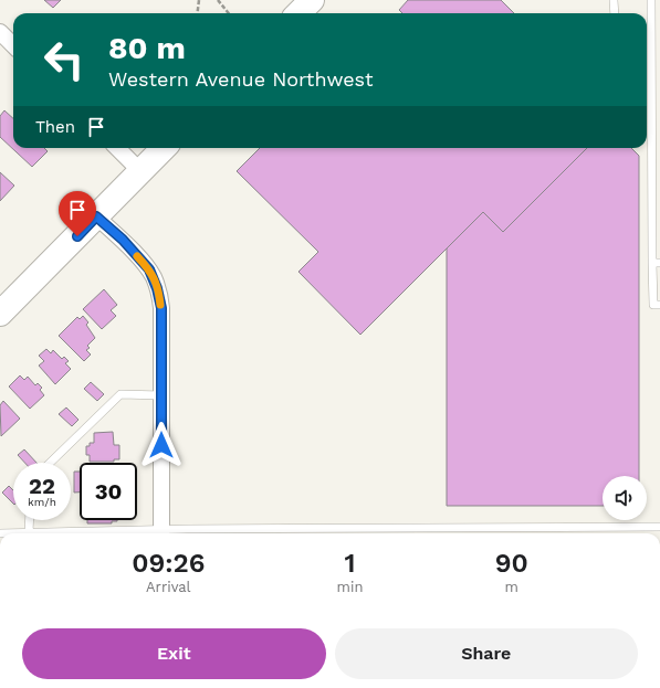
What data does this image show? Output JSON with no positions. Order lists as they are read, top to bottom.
{
  "page": {
    "turn": ["80 m", "Western Avenue Northwest"],
    "then": "Then",
    "speed": "22 km/h",
    "limit": "30",
    "eta": [
      "09:26",
      "Arrival",
      "1",
      "min",
      "90",
      "m"
    ],
    "buttons": ["Exit", "Share"]
  }
}
